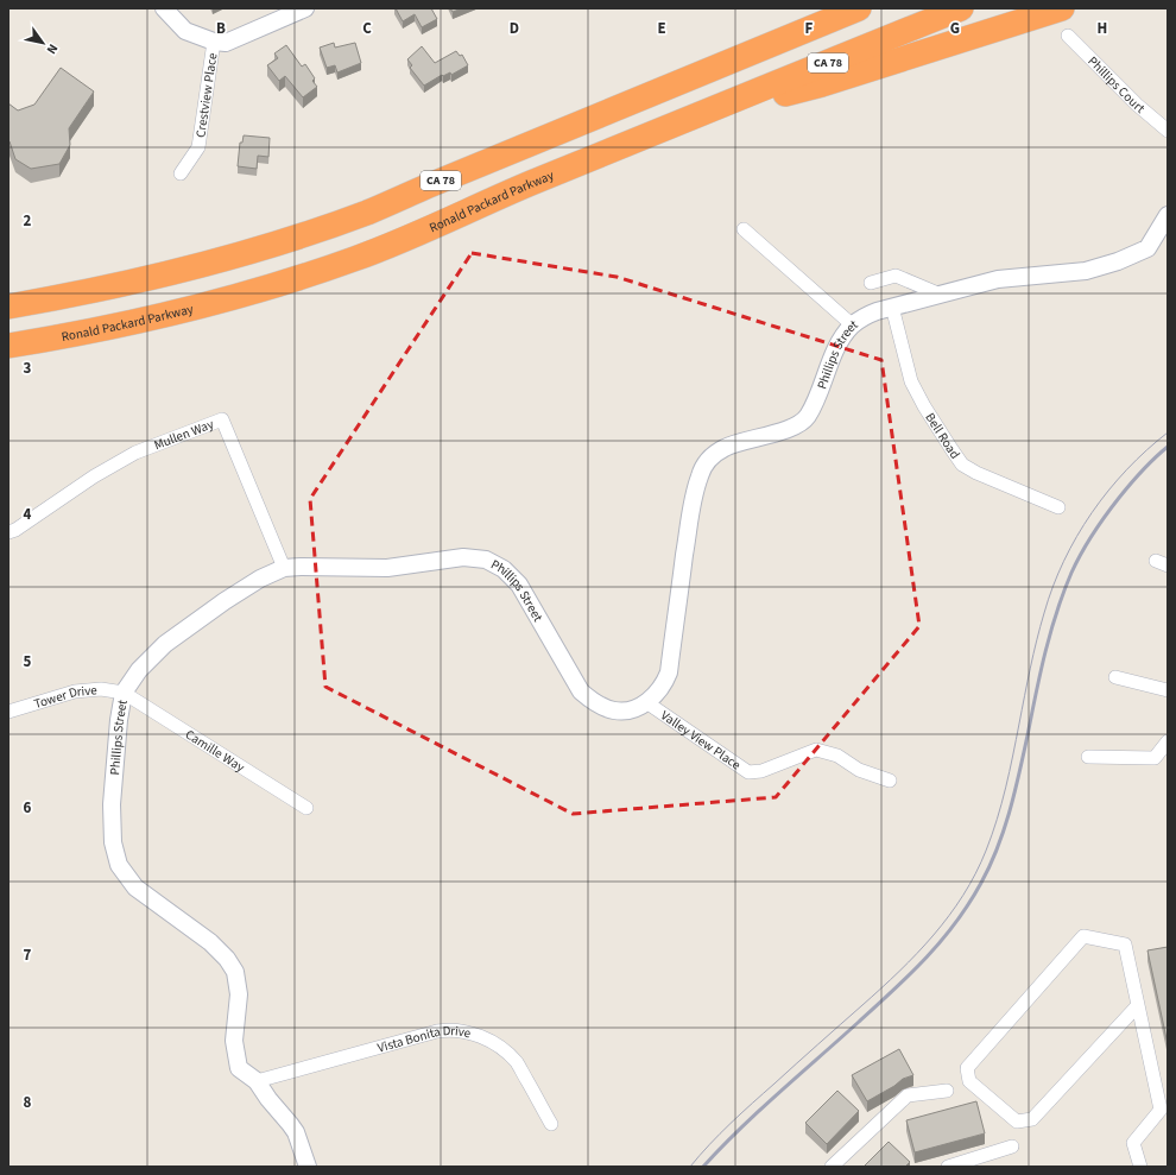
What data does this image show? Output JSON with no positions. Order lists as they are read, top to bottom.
{
  "streets": {
    "highway": ["CA 78", "Ronald Packard Parkway"],
    "street": [
      "Phillips Court",
      "Crestview Place",
      "Phillips Street",
      "Mullen Way",
      "Bell Road",
      "Tower Drive",
      "Valley View Place",
      "Camille Way",
      "Vista Bonita Drive"
    ]
  },
  "crossings": [
    ["Phillips Street", "Mullen Way"],
    ["Phillips Street", "Bell Road"],
    ["Phillips Street", "Tower Drive"],
    ["Phillips Street", "Valley View Place"],
    ["Phillips Street", "Camille Way"],
    ["Phillips Street", "Vista Bonita Drive"],
    ["Tower Drive", "Camille Way"]
  ],
  "north": "bottom right",
  "grid": {
    "columns": [
      "B",
      "C",
      "D",
      "E",
      "F",
      "G",
      "H"
    ],
    "rows": [
      "2",
      "3",
      "4",
      "5",
      "6",
      "7",
      "8"
    ]
  }
}
